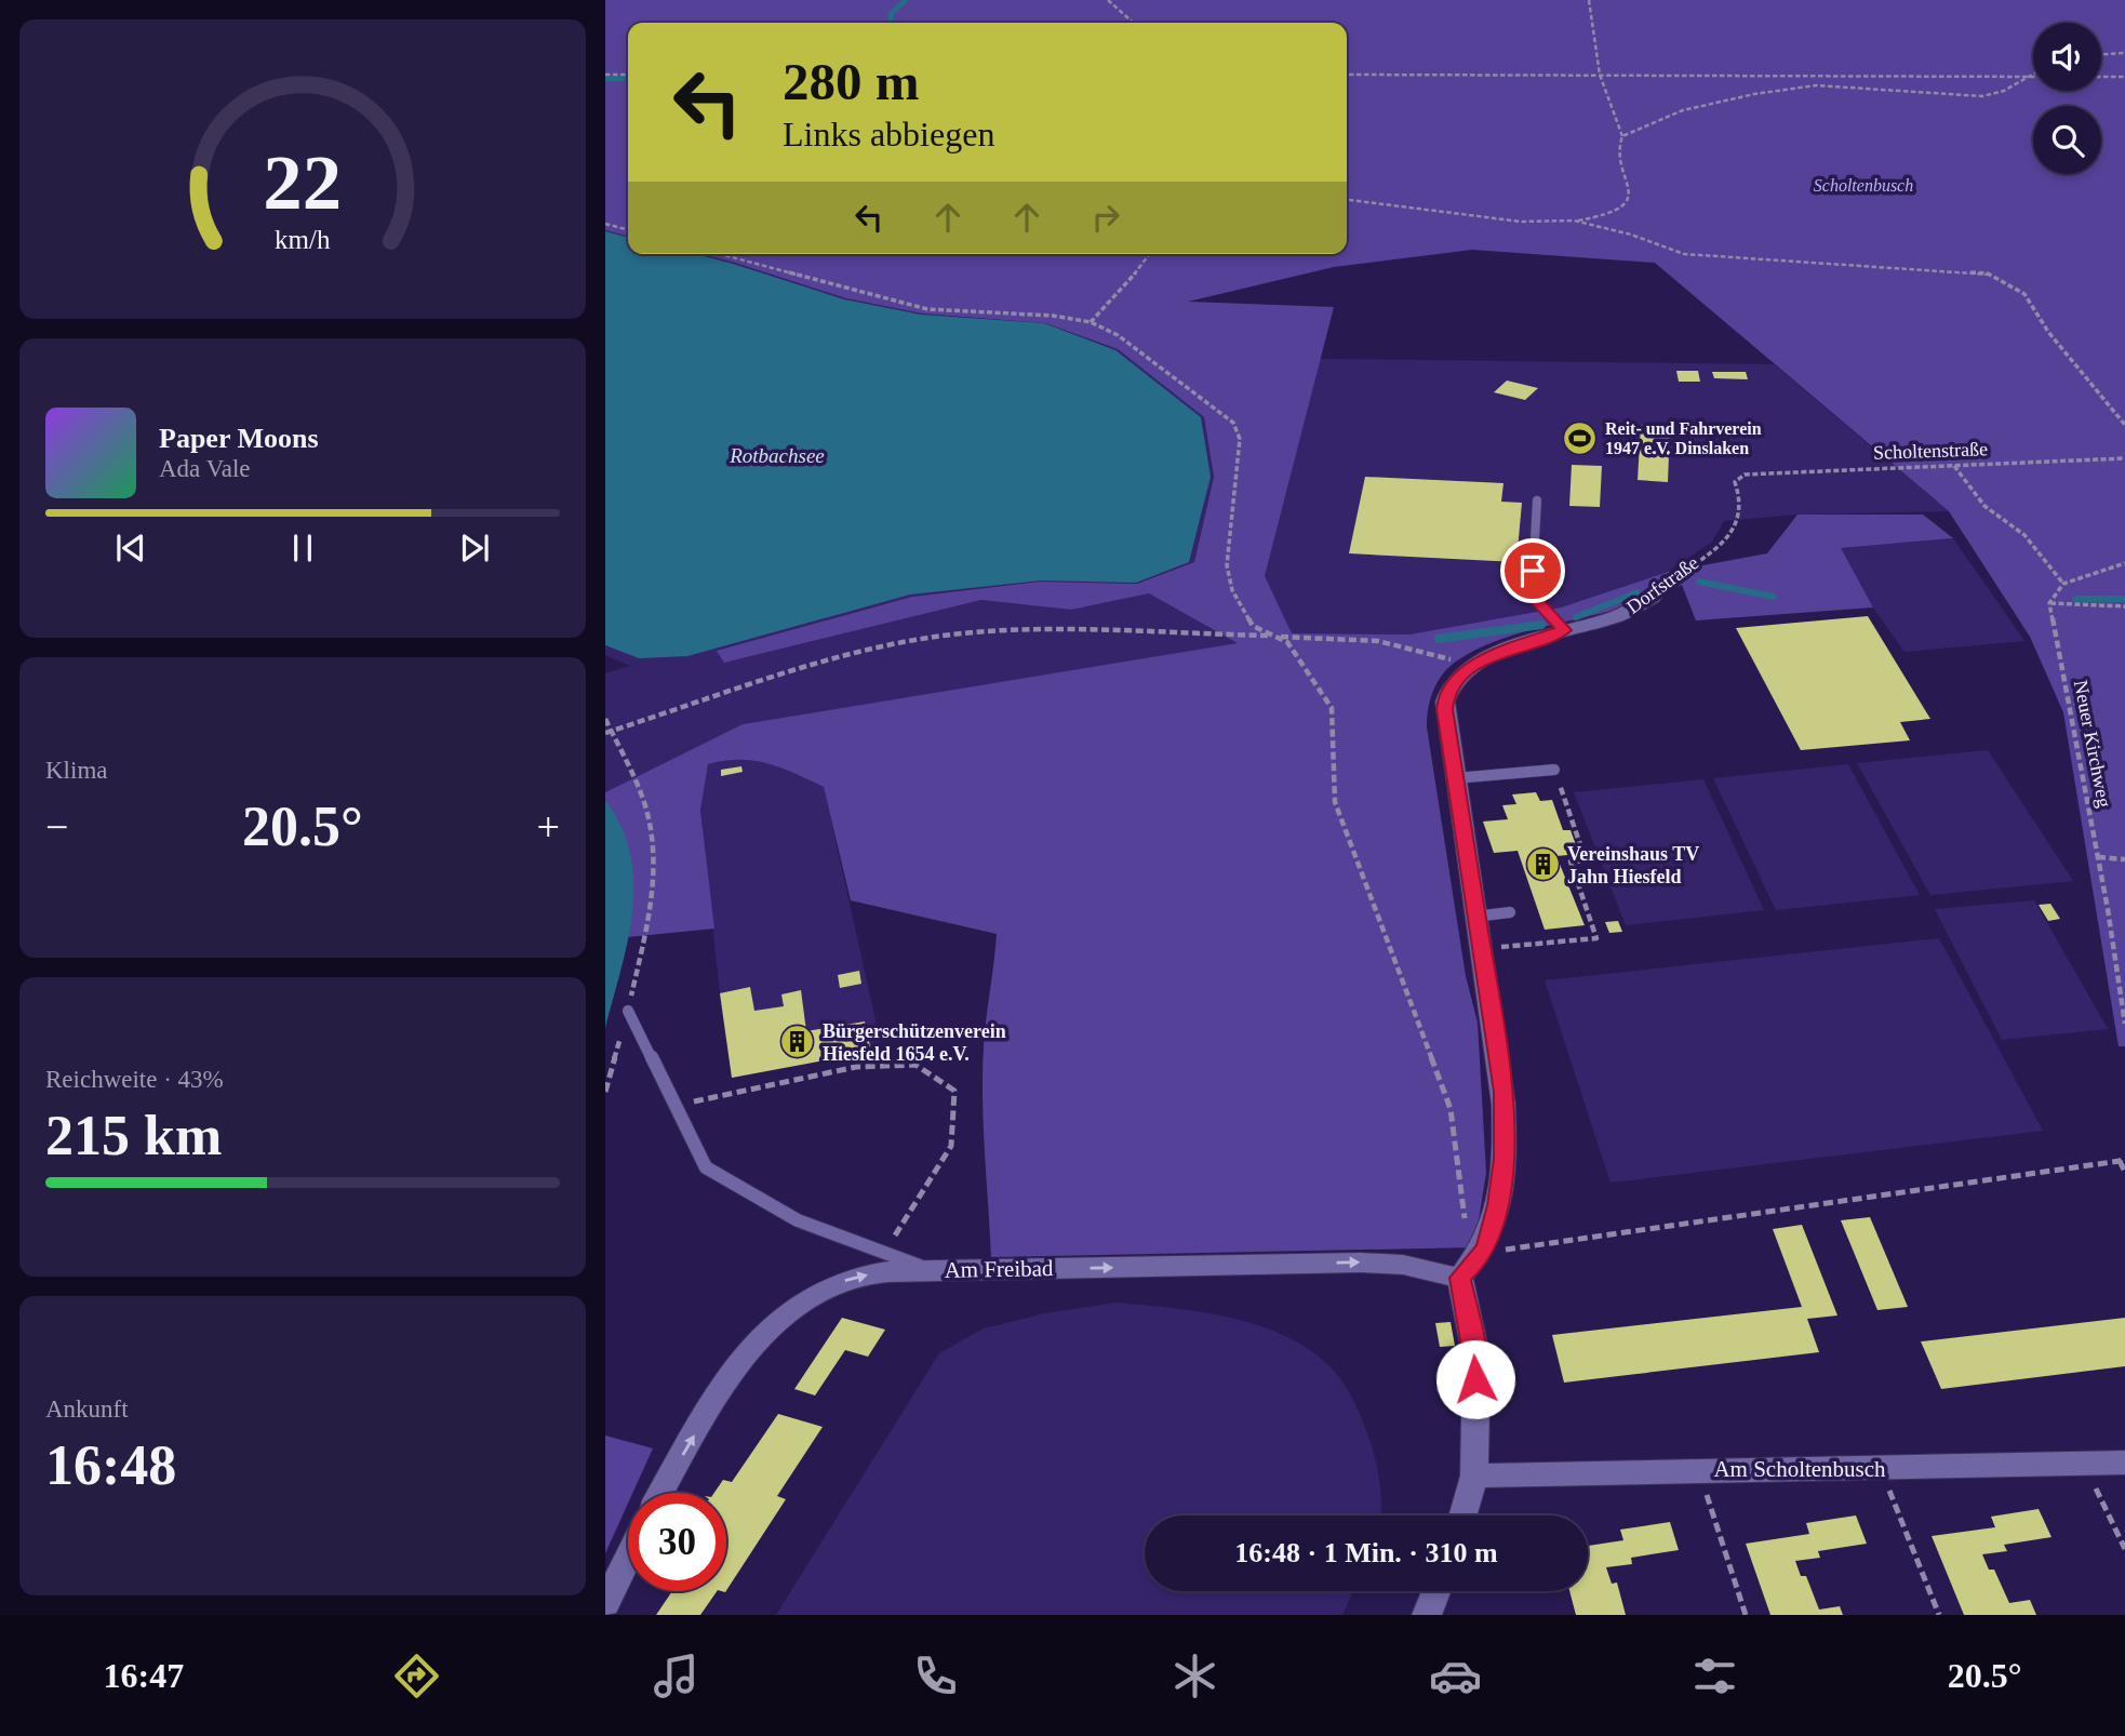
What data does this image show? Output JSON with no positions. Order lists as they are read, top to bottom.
{
  "streets": {
    "street": ["Dorfstraße", "Am Freibad", "Am Scholtenbusch"],
    "path": ["Scholtenstraße", "Neuer Kirchweg"]
  },
  "crossings": [
    ["Scholtenstraße", "Dorfstraße"],
    ["Dorfstraße", "Am Freibad"]
  ],
  "one_way": ["Am Freibad"],
  "water": ["Rotbachsee"],
  "parks": ["Scholtenbusch"],
  "places": {
    "sports": ["Reit- und Fahrverein 1947 e.V. Dinslaken"],
    "building": ["Vereinshaus TV Jahn Hiesfeld", "Bürgerschützenverein Hiesfeld 1654 e.V."]
  },
  "page": {
    "turn": ["280 m", "Links abbiegen"],
    "song": ["Paper Moons", "Ada Vale"],
    "tile": [
      "Klima",
      ["Reichweite · 43%", "215 km"],
      ["Ankunft", "16:48"]
    ],
    "heat": ["−", "20.5°", "+"],
    "limit": "30",
    "trip": "16:48 · 1 Min. · 310 m",
    "tabs": ["16:47", "20.5°"],
    "gauge": ["22", "km/h"]
  }
}
